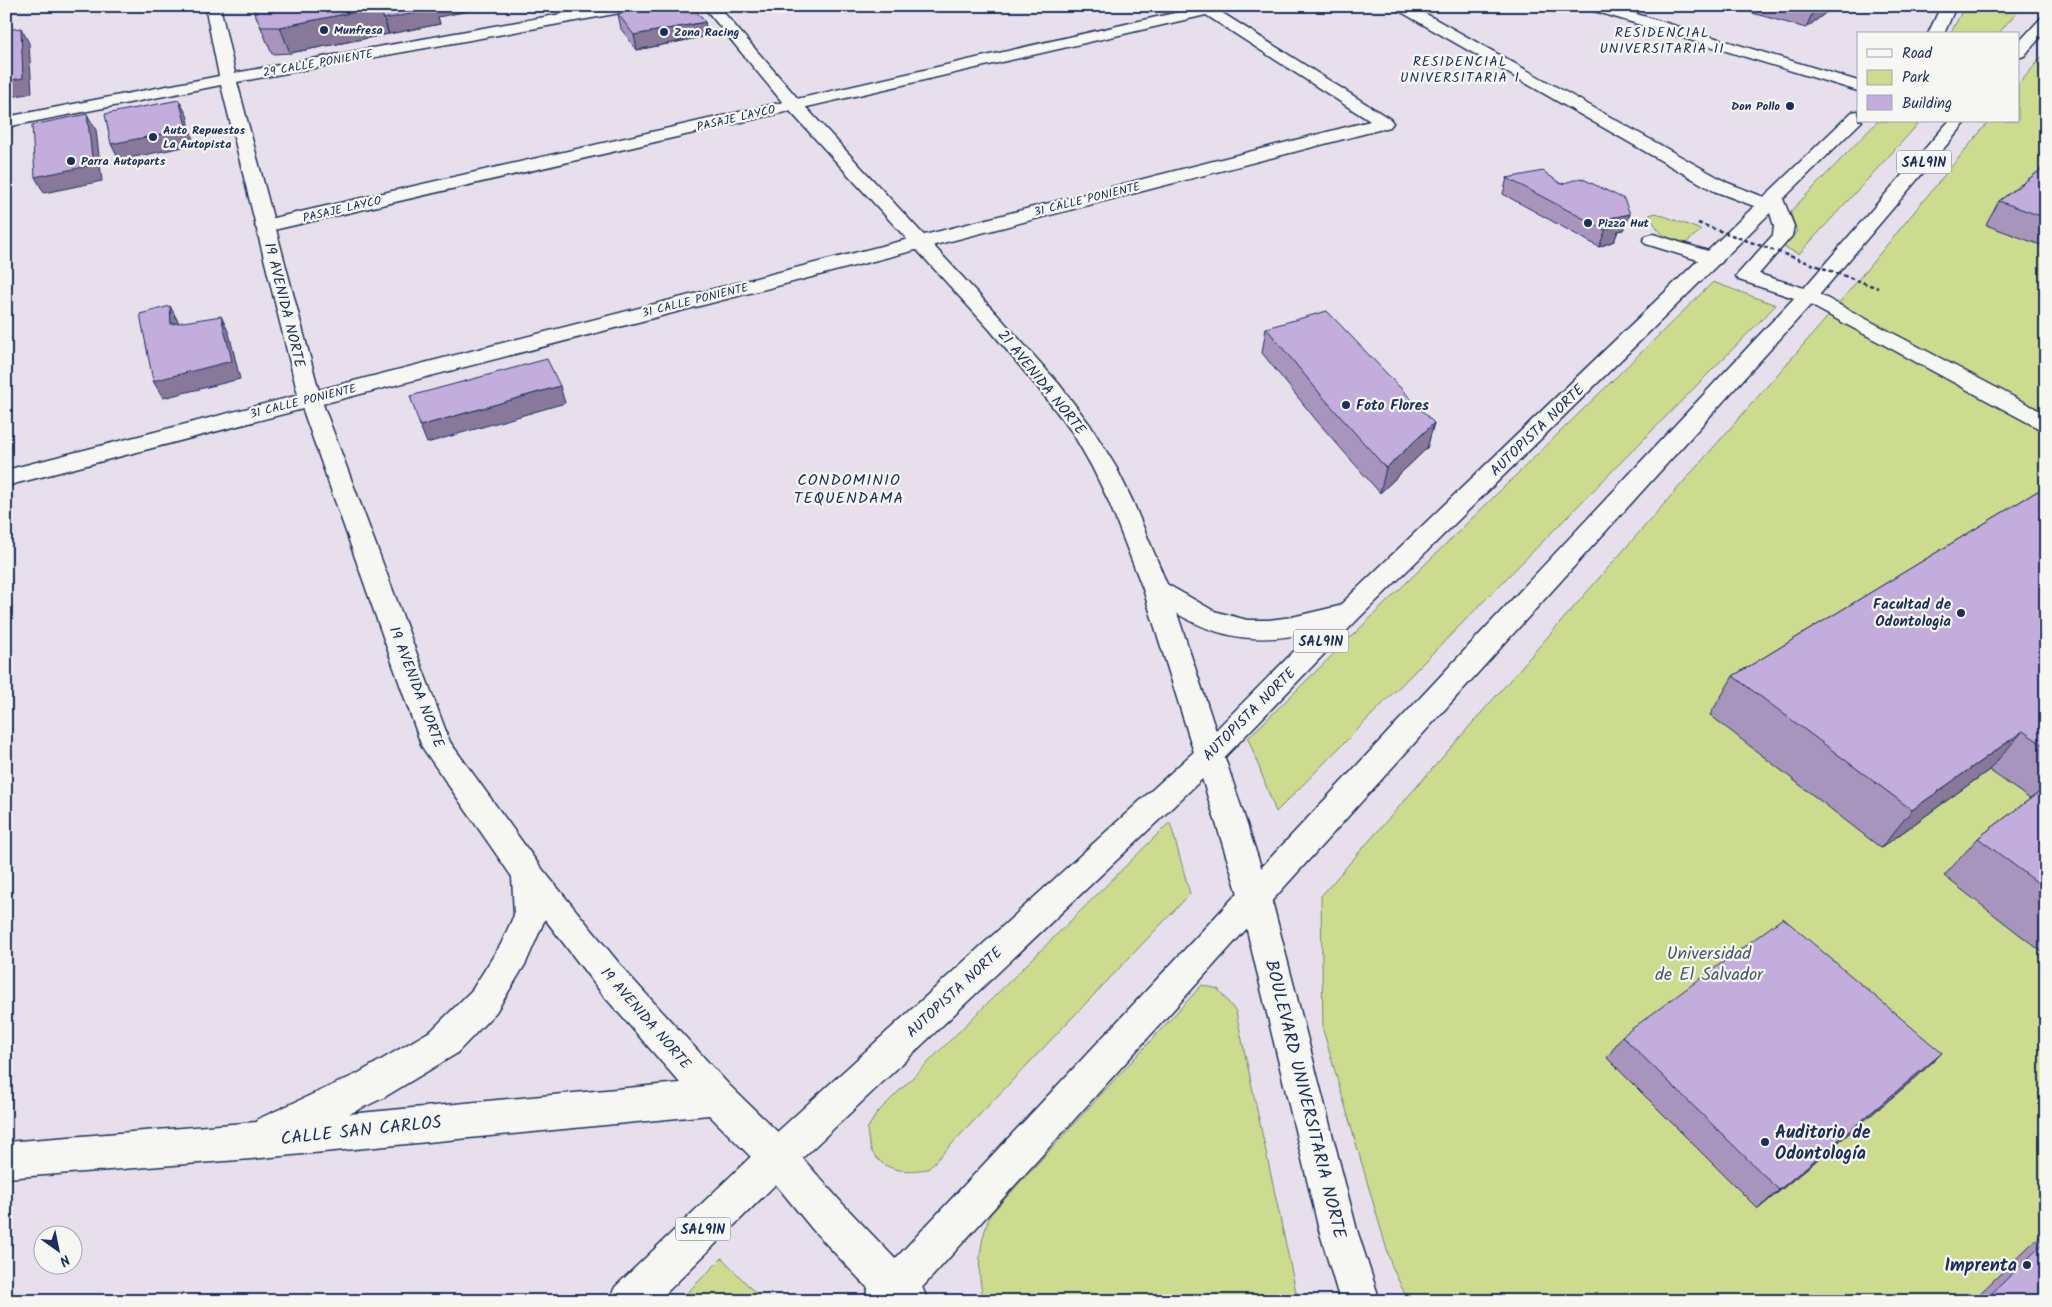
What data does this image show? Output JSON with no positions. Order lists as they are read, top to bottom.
{
  "streets": {
    "main road": [
      "29 CALLE PONIENTE",
      "PASAJE LAYCO",
      "SAL91N",
      "31 CALLE PONIENTE",
      "19 AVENIDA NORTE",
      "21 AVENIDA NORTE",
      "AUTOPISTA NORTE",
      "BOULEVARD UNIVERSITARIA NORTE",
      "CALLE SAN CARLOS"
    ]
  },
  "crossings": [
    ["29 CALLE PONIENTE", "19 AVENIDA NORTE"],
    ["PASAJE LAYCO", "31 CALLE PONIENTE"],
    ["PASAJE LAYCO", "19 AVENIDA NORTE"],
    ["PASAJE LAYCO", "21 AVENIDA NORTE"],
    ["SAL91N", "19 AVENIDA NORTE"],
    ["SAL91N", "21 AVENIDA NORTE"],
    ["SAL91N", "BOULEVARD UNIVERSITARIA NORTE"],
    ["31 CALLE PONIENTE", "19 AVENIDA NORTE"],
    ["31 CALLE PONIENTE", "21 AVENIDA NORTE"],
    ["19 AVENIDA NORTE", "AUTOPISTA NORTE"],
    ["19 AVENIDA NORTE", "CALLE SAN CARLOS"],
    ["21 AVENIDA NORTE", "AUTOPISTA NORTE"],
    ["21 AVENIDA NORTE", "BOULEVARD UNIVERSITARIA NORTE"]
  ],
  "districts": ["RESIDENCIAL UNIVERSITARIA II", "RESIDENCIAL UNIVERSITARIA I", "CONDOMINIO TEQUENDAMA"],
  "parks": ["Universidad de El Salvador"],
  "places": [
    "Munfresa",
    "Zona Racing",
    "Don Pollo",
    "Auto Repuestos La Autopista",
    "Parra Autoparts",
    "Pizza Hut",
    "Foto Flores",
    "Facultad de Odontologia",
    "Auditorio de Odontología",
    "Imprenta"
  ],
  "legend": ["Road", "Park", "Building"],
  "north": "bottom right"
}
